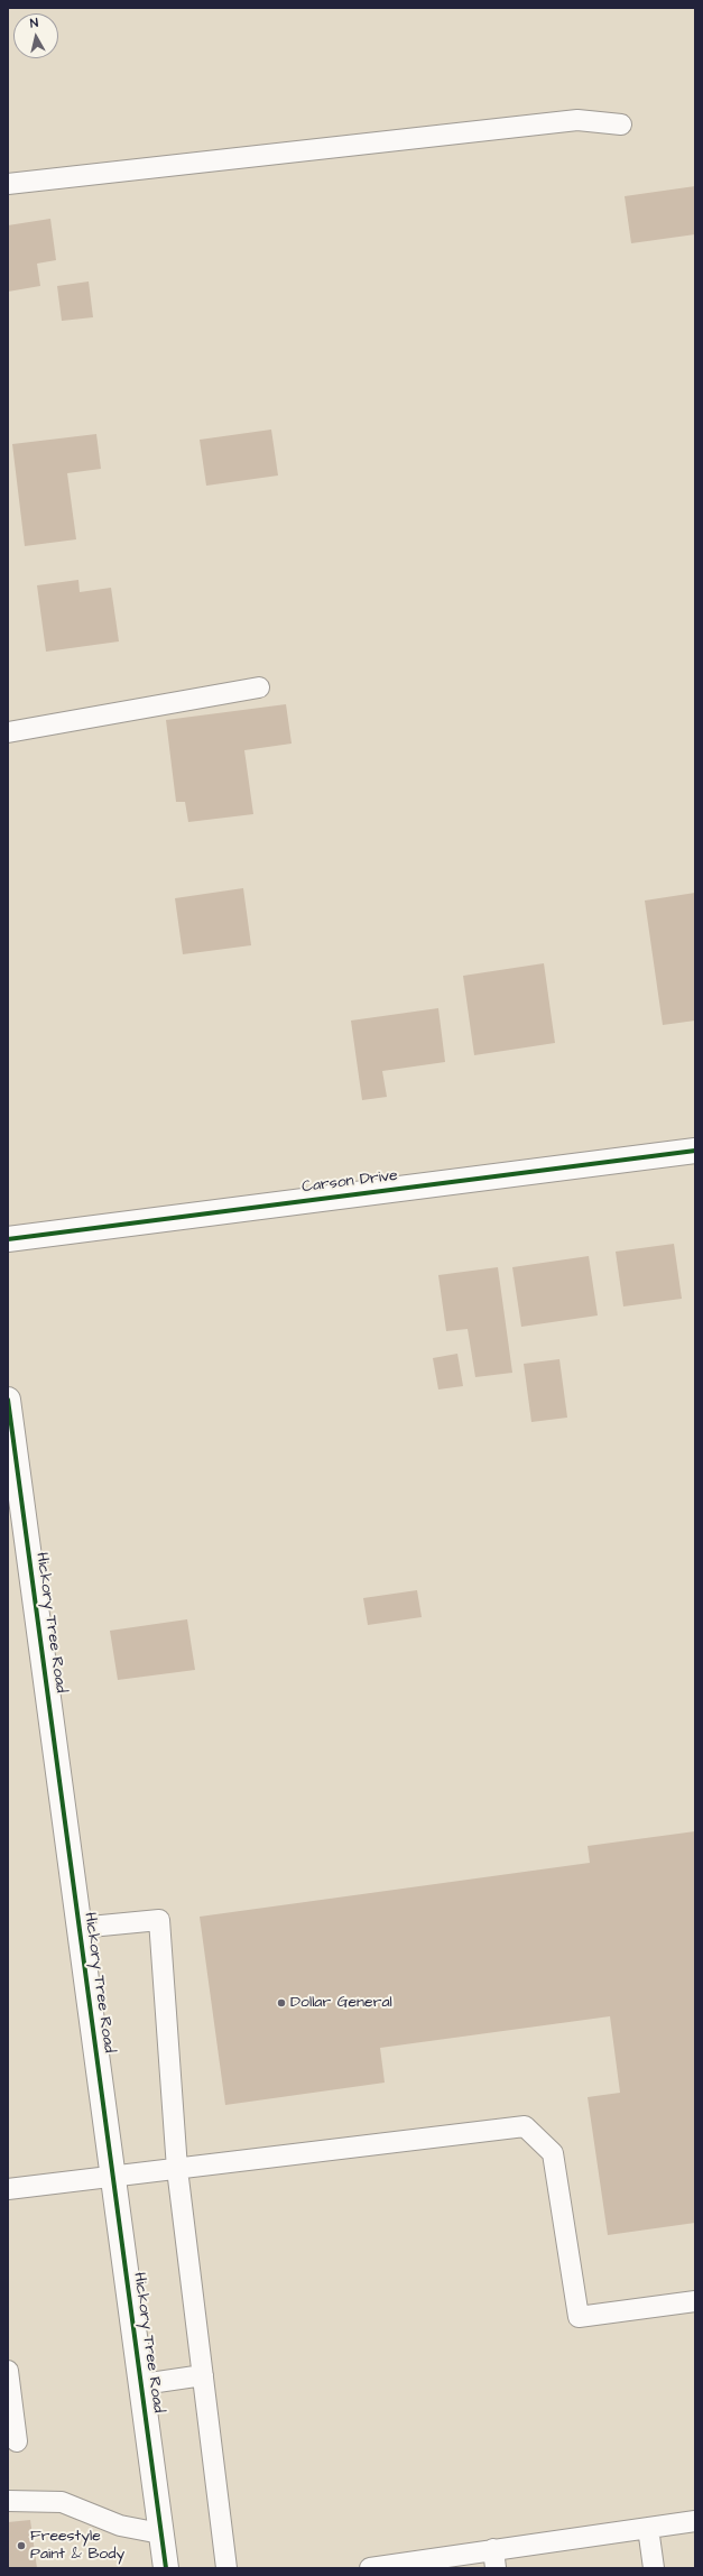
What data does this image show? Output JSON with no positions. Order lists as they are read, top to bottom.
{
  "streets": {
    "street": ["Carson Drive", "Hickory Tree Road"]
  },
  "places": ["Dollar General", "Freestyle Paint & Body"],
  "north": "top"
}
